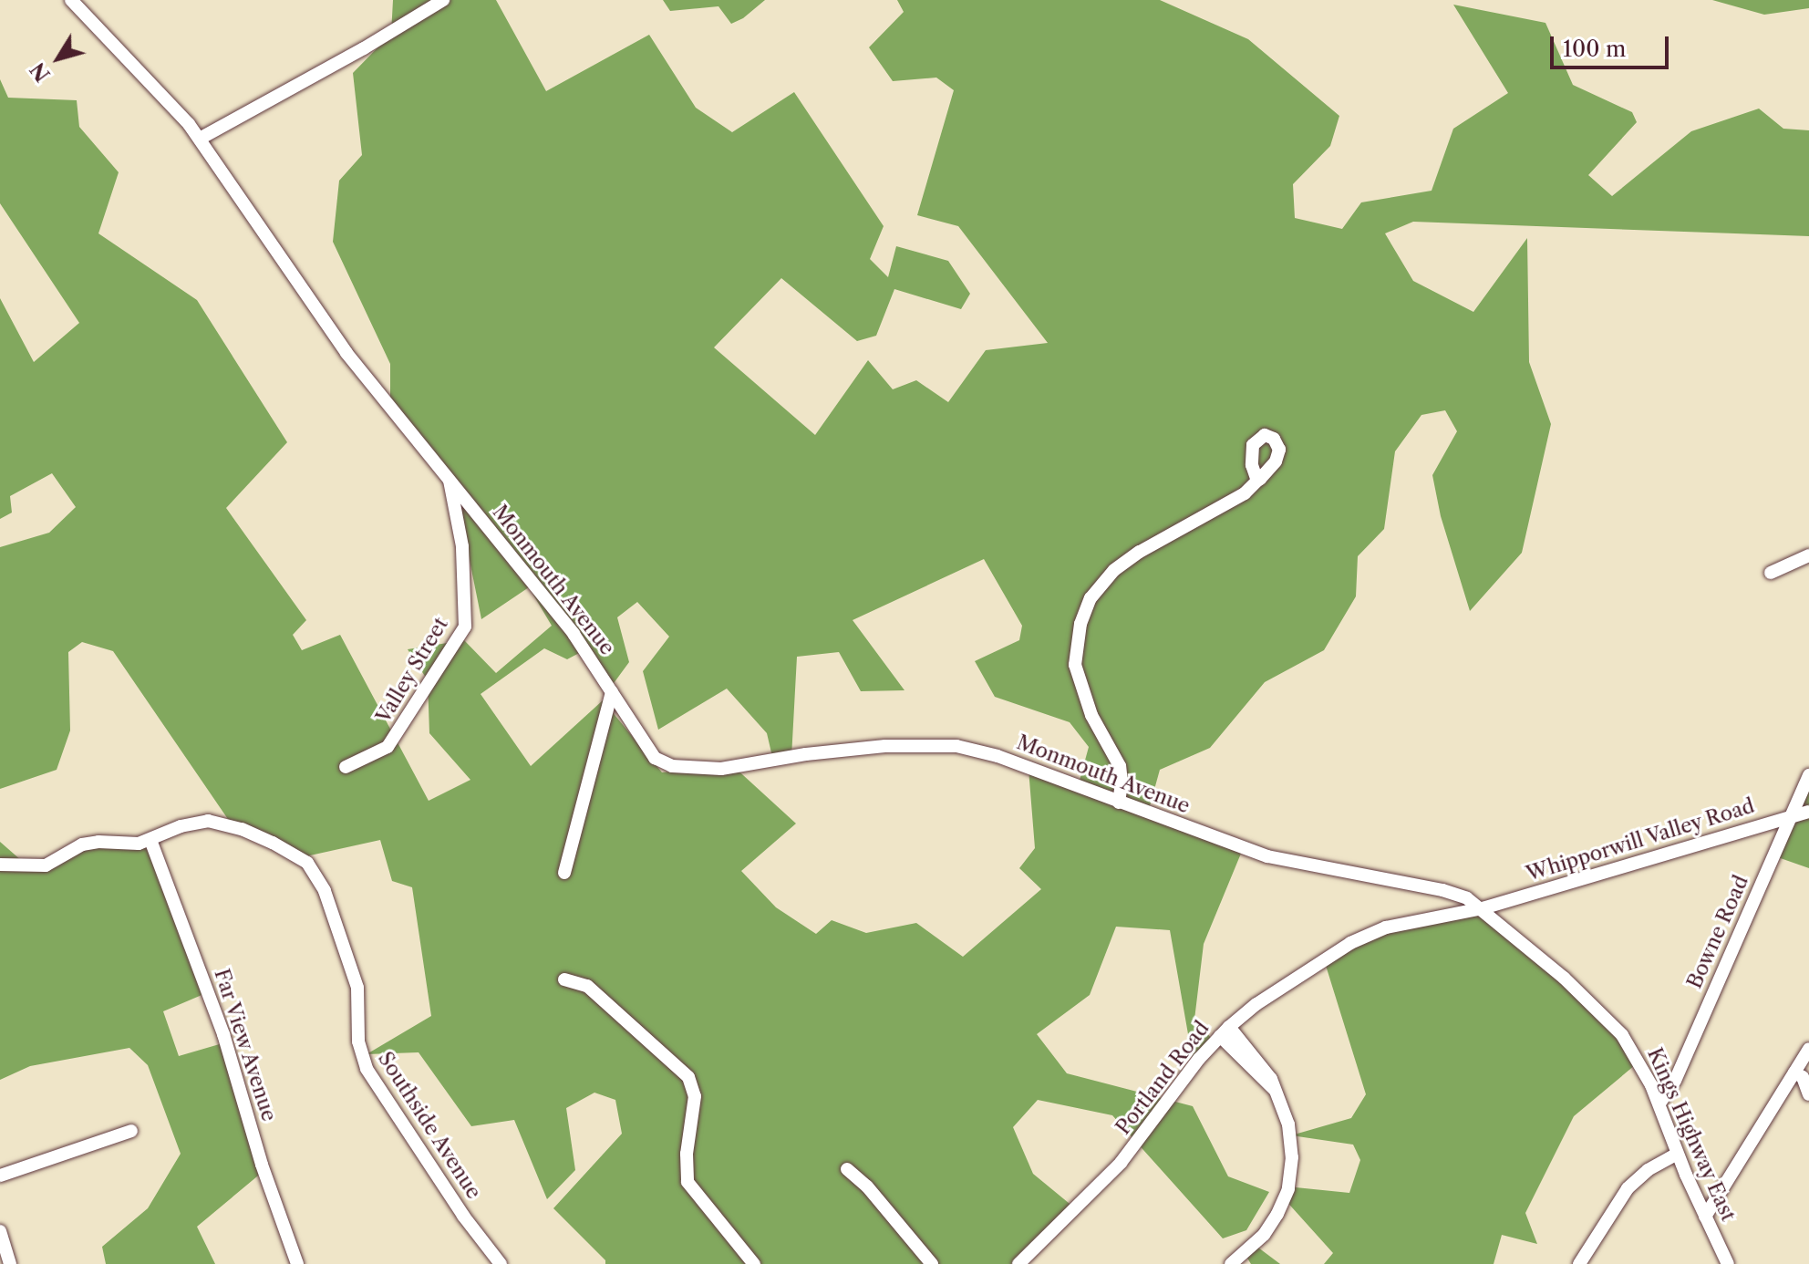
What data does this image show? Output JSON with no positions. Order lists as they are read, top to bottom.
{
  "streets": {
    "street": [
      "Monmouth Avenue",
      "Valley Street",
      "Whipporwill Valley Road",
      "Bowne Road",
      "Far View Avenue",
      "Portland Road",
      "Southside Avenue",
      "Kings Highway East"
    ]
  },
  "crossings": [
    ["Monmouth Avenue", "Valley Street"],
    ["Monmouth Avenue", "Whipporwill Valley Road"],
    ["Monmouth Avenue", "Portland Road"],
    ["Monmouth Avenue", "Kings Highway East"],
    ["Whipporwill Valley Road", "Bowne Road"],
    ["Whipporwill Valley Road", "Portland Road"],
    ["Whipporwill Valley Road", "Kings Highway East"],
    ["Bowne Road", "Kings Highway East"],
    ["Far View Avenue", "Southside Avenue"],
    ["Portland Road", "Kings Highway East"]
  ],
  "scale_bar": "100 m",
  "north": "bottom left"
}
